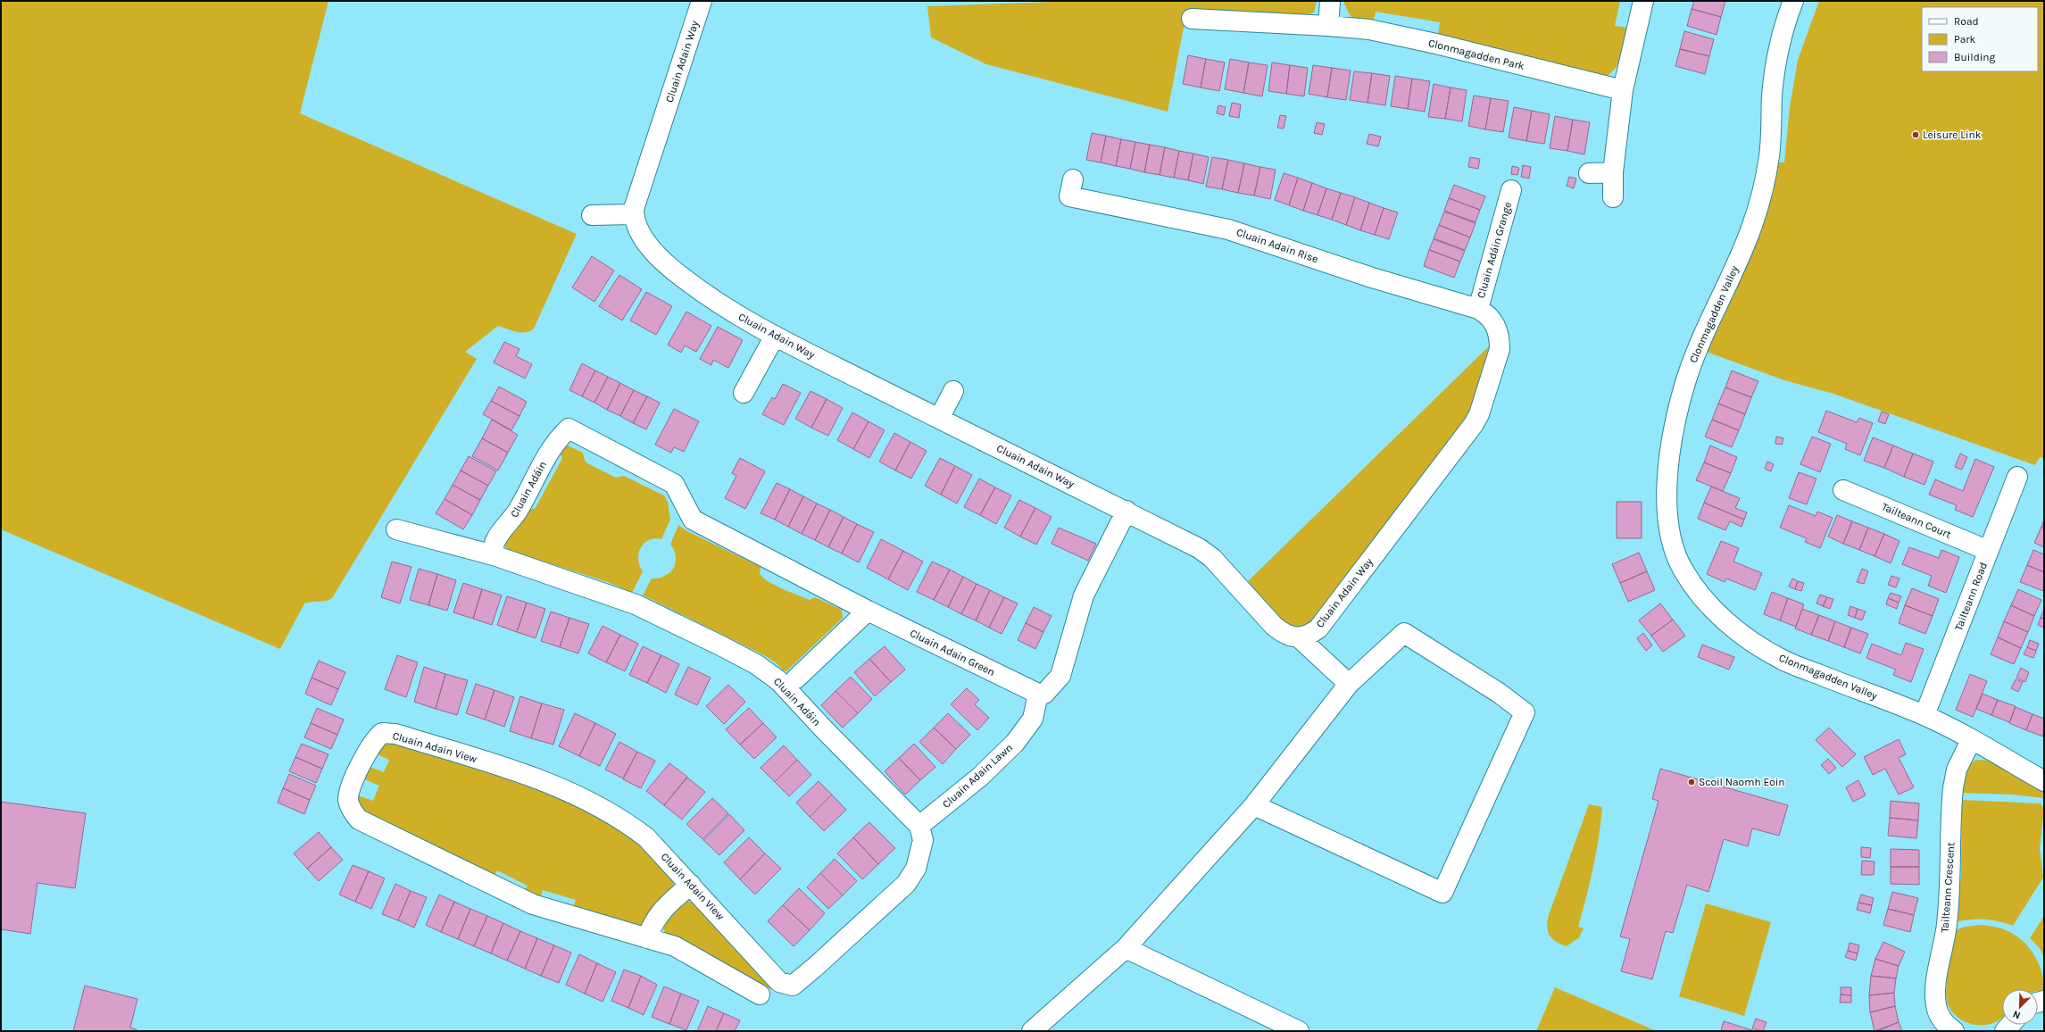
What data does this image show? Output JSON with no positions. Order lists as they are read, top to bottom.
{
  "streets": {
    "street": [
      "Clonmagadden Park",
      "Cluain Adain Way",
      "Cluain Adain Rise",
      "Cluain Adáin Grange",
      "Clonmagadden Valley",
      "Cluain Adáin",
      "Tailteann Court",
      "Tailteann Road",
      "Cluain Adain Green",
      "Cluain Adain View",
      "Cluain Adain Lawn",
      "Tailteann Crescent"
    ]
  },
  "crossings": [
    ["Cluain Adain Way", "Cluain Adain Rise"],
    ["Cluain Adain Rise", "Cluain Adáin Grange"],
    ["Clonmagadden Valley", "Tailteann Road"],
    ["Clonmagadden Valley", "Tailteann Crescent"],
    ["Cluain Adáin", "Cluain Adain Green"],
    ["Cluain Adáin", "Cluain Adain View"],
    ["Cluain Adáin", "Cluain Adain Lawn"],
    ["Tailteann Court", "Tailteann Road"],
    ["Cluain Adain Green", "Cluain Adain Lawn"],
    ["Cluain Adain View", "Cluain Adain Lawn"]
  ],
  "places": ["Leisure Link", "Scoil Naomh Eoin"],
  "legend": ["Road", "Park", "Building"],
  "north": "bottom left"
}
